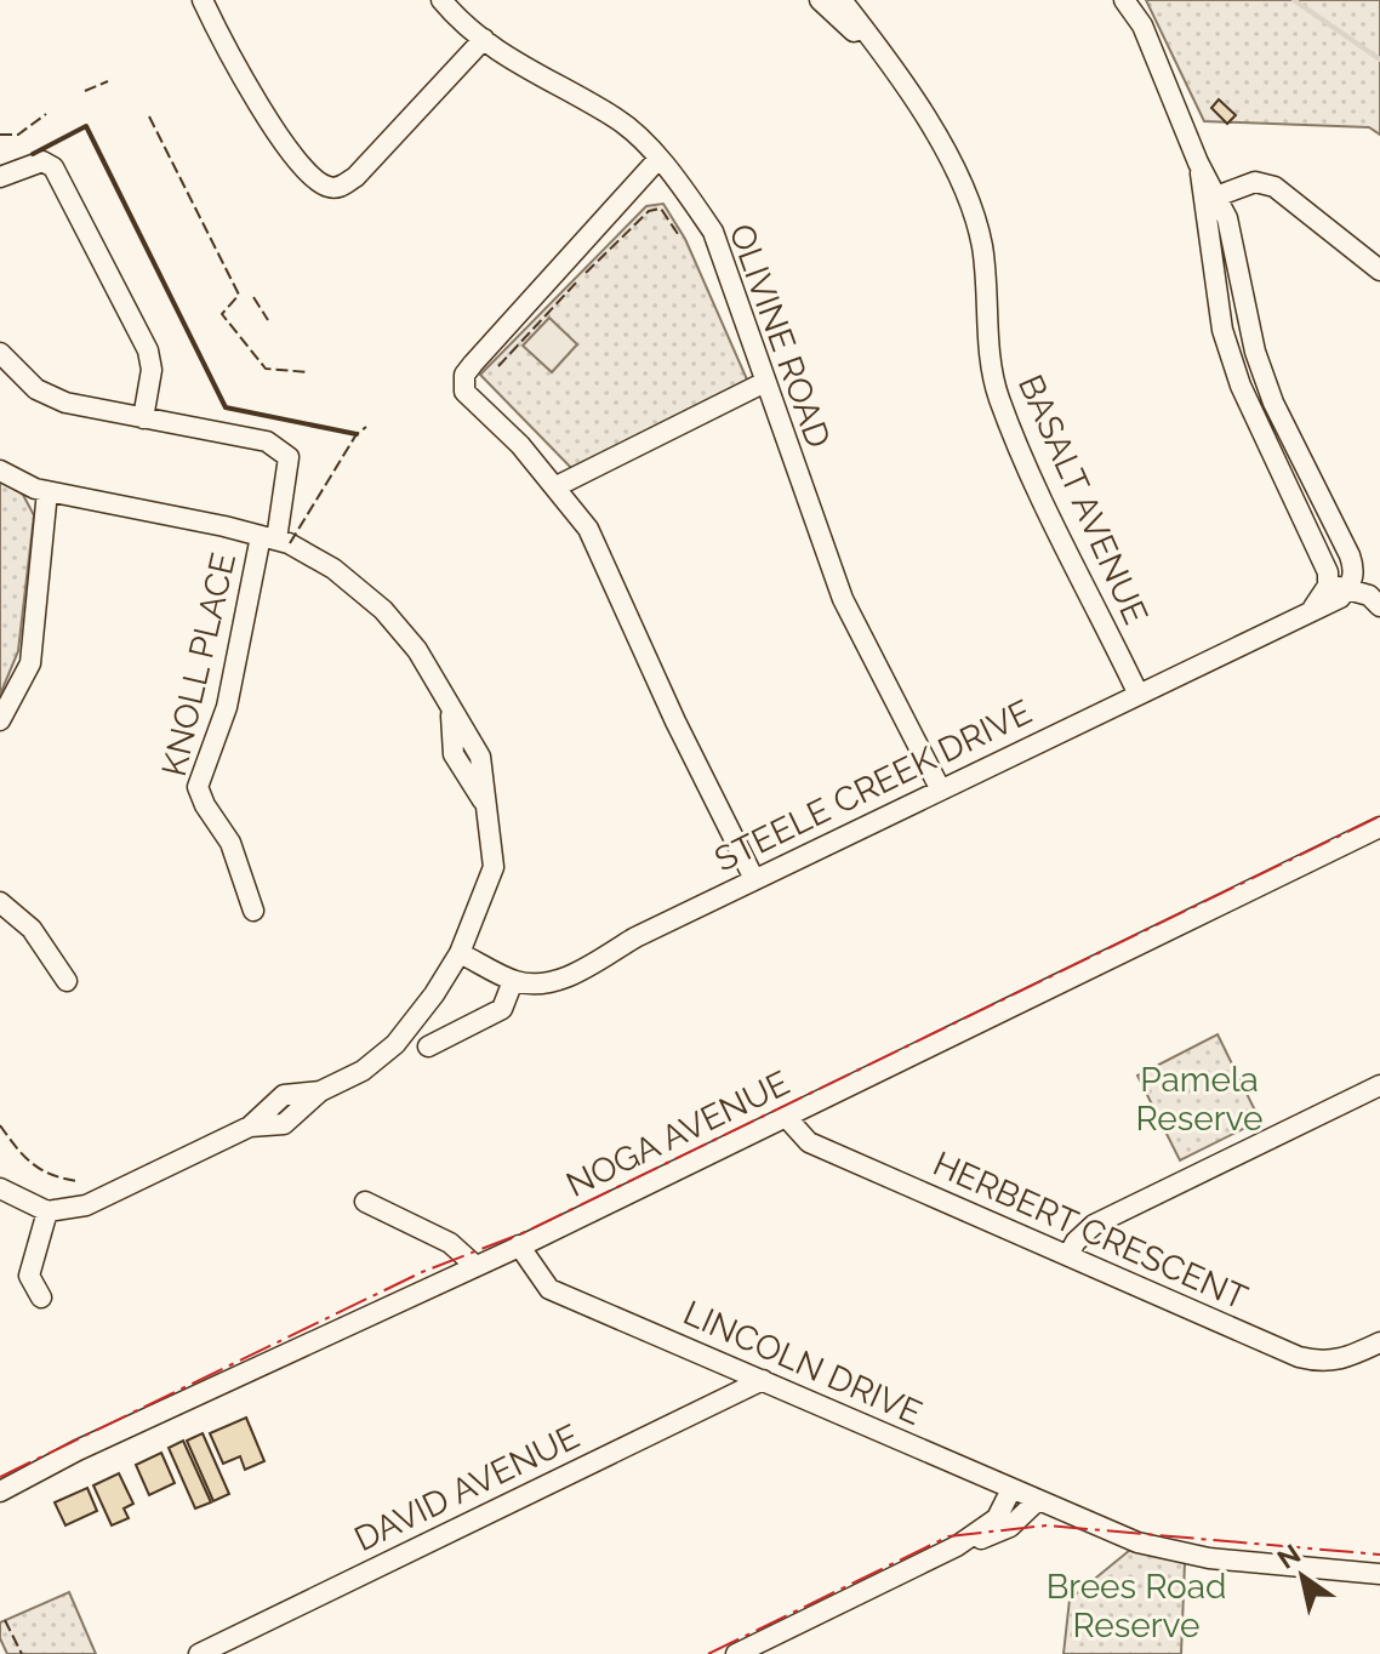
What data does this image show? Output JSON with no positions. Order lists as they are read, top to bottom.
{
  "streets": {
    "street": [
      "OLIVINE ROAD",
      "BASALT AVENUE",
      "KNOLL PLACE",
      "STEELE CREEK DRIVE",
      "NOGA AVENUE",
      "HERBERT CRESCENT",
      "LINCOLN DRIVE",
      "DAVID AVENUE"
    ]
  },
  "crossings": [
    ["OLIVINE ROAD", "STEELE CREEK DRIVE"],
    ["BASALT AVENUE", "STEELE CREEK DRIVE"],
    ["NOGA AVENUE", "HERBERT CRESCENT"],
    ["NOGA AVENUE", "LINCOLN DRIVE"],
    ["LINCOLN DRIVE", "DAVID AVENUE"]
  ],
  "parks": ["Pamela Reserve", "Brees Road Reserve"],
  "north": "top left"
}
